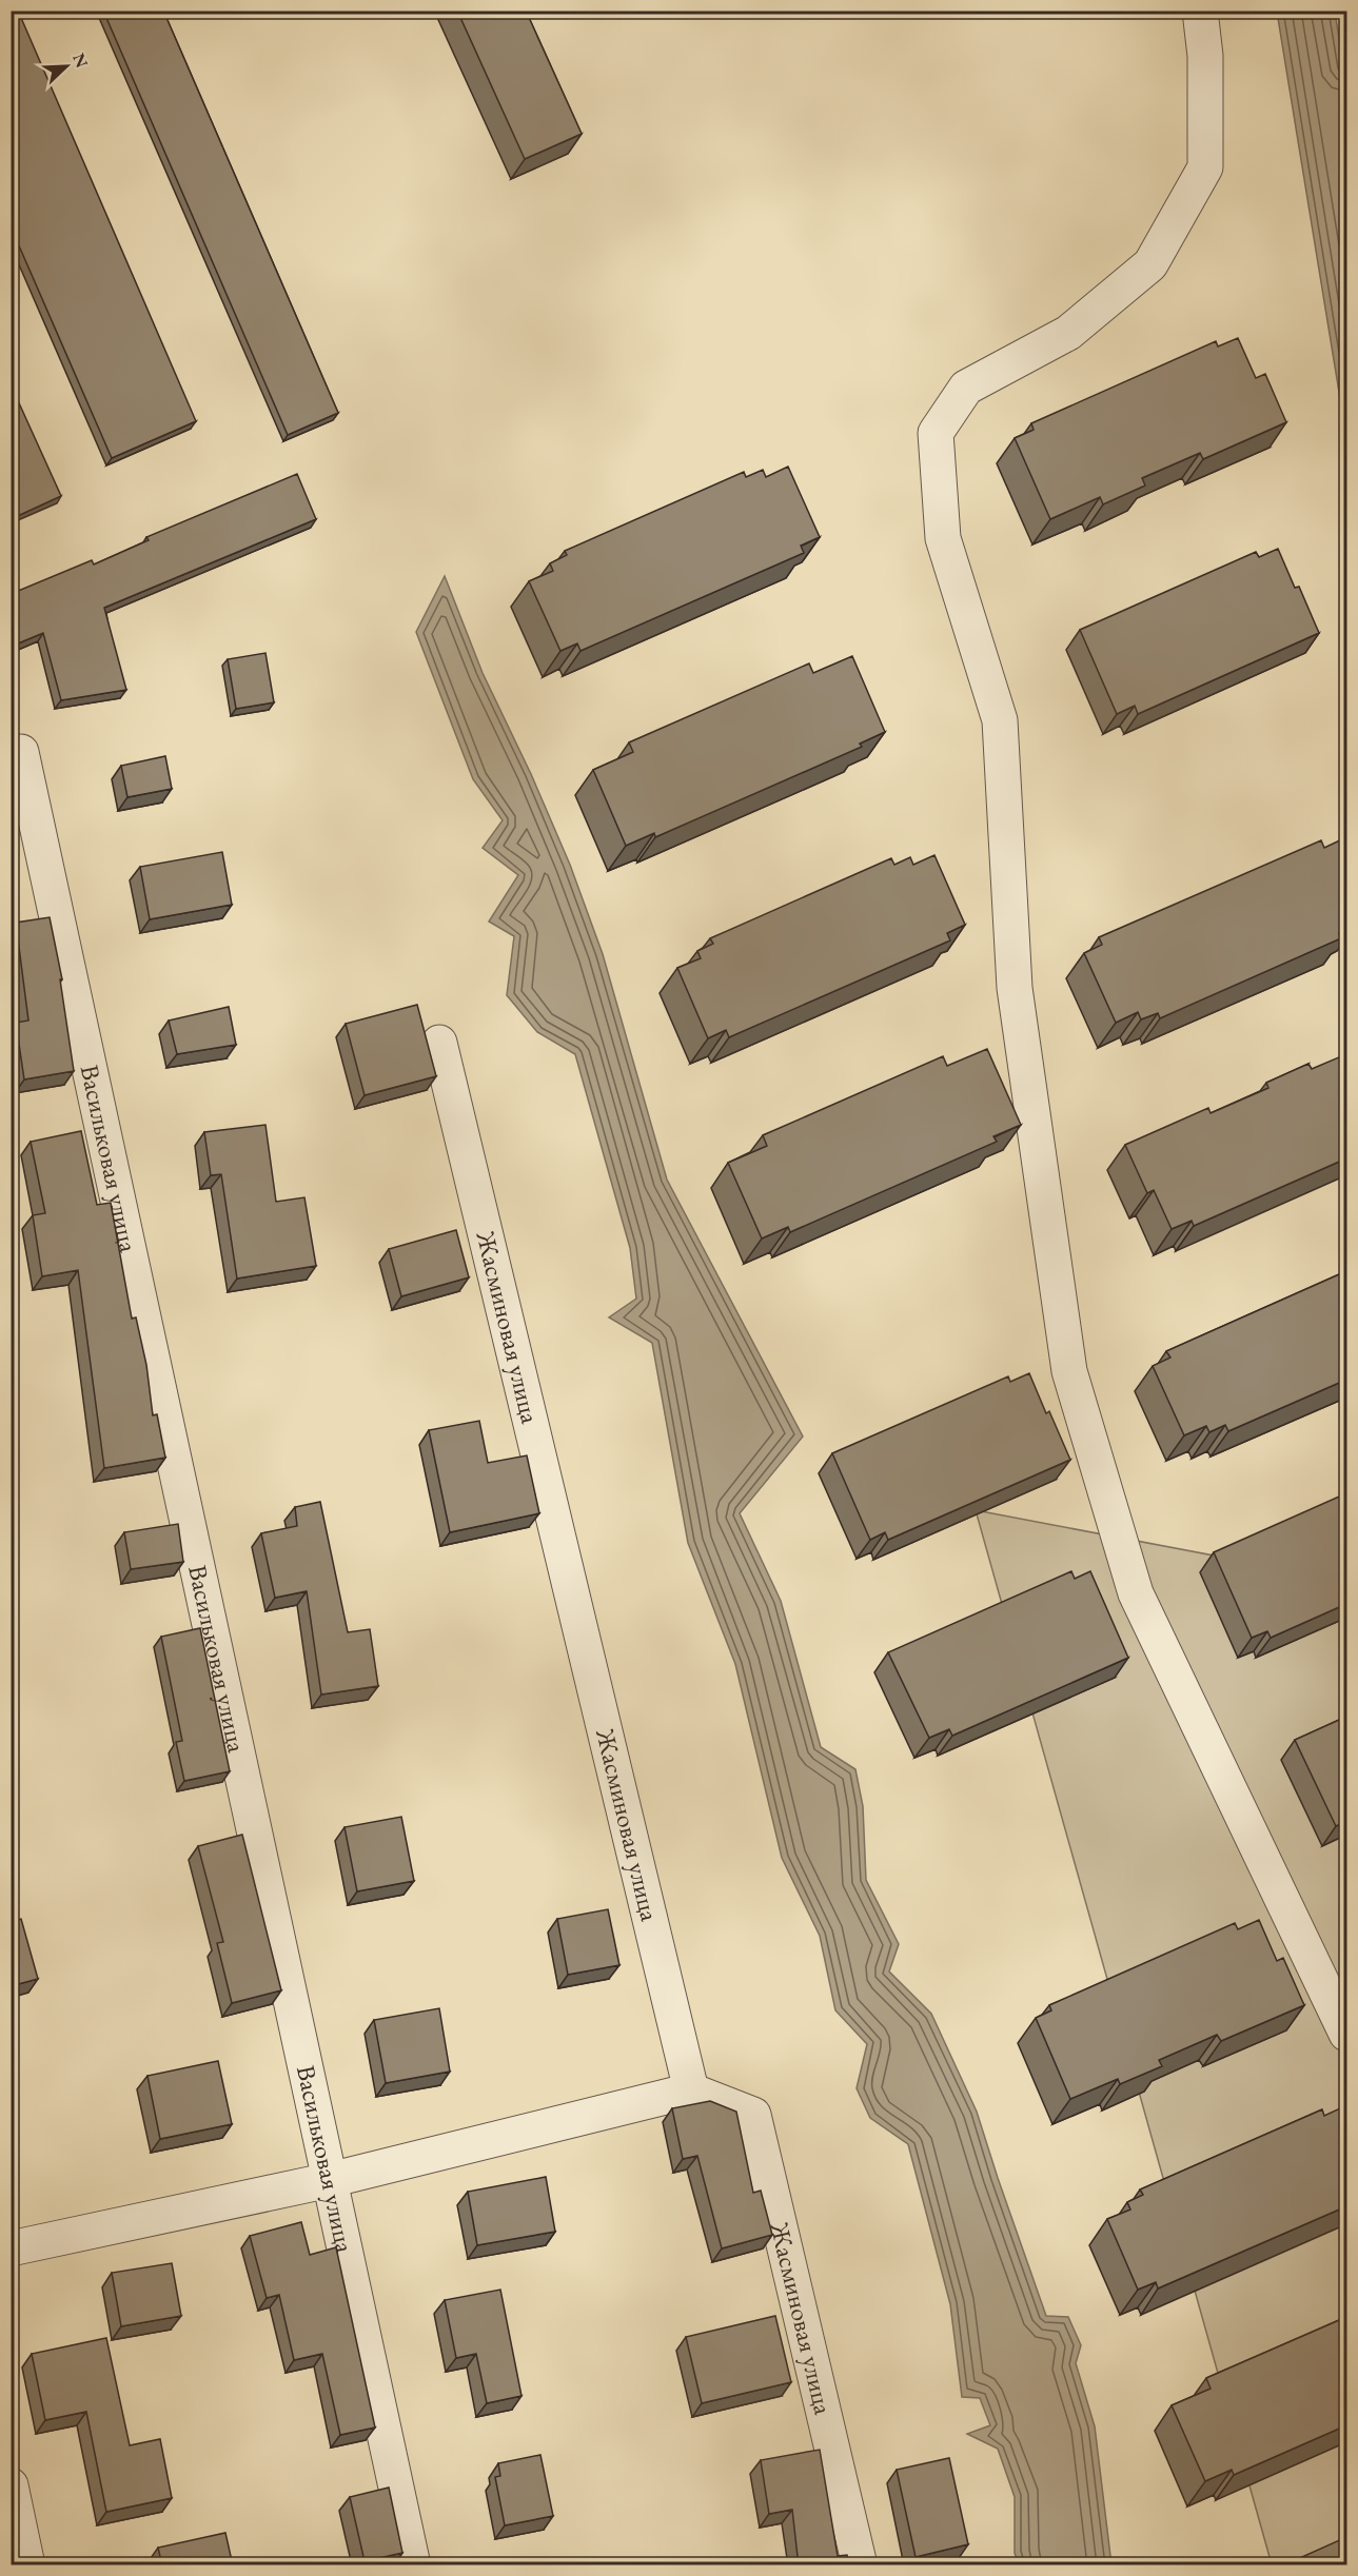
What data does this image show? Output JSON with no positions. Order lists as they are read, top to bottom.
{
  "streets": {
    "street": ["Васильковая улица", "Жасминовая улица"]
  },
  "north": "top right"
}
